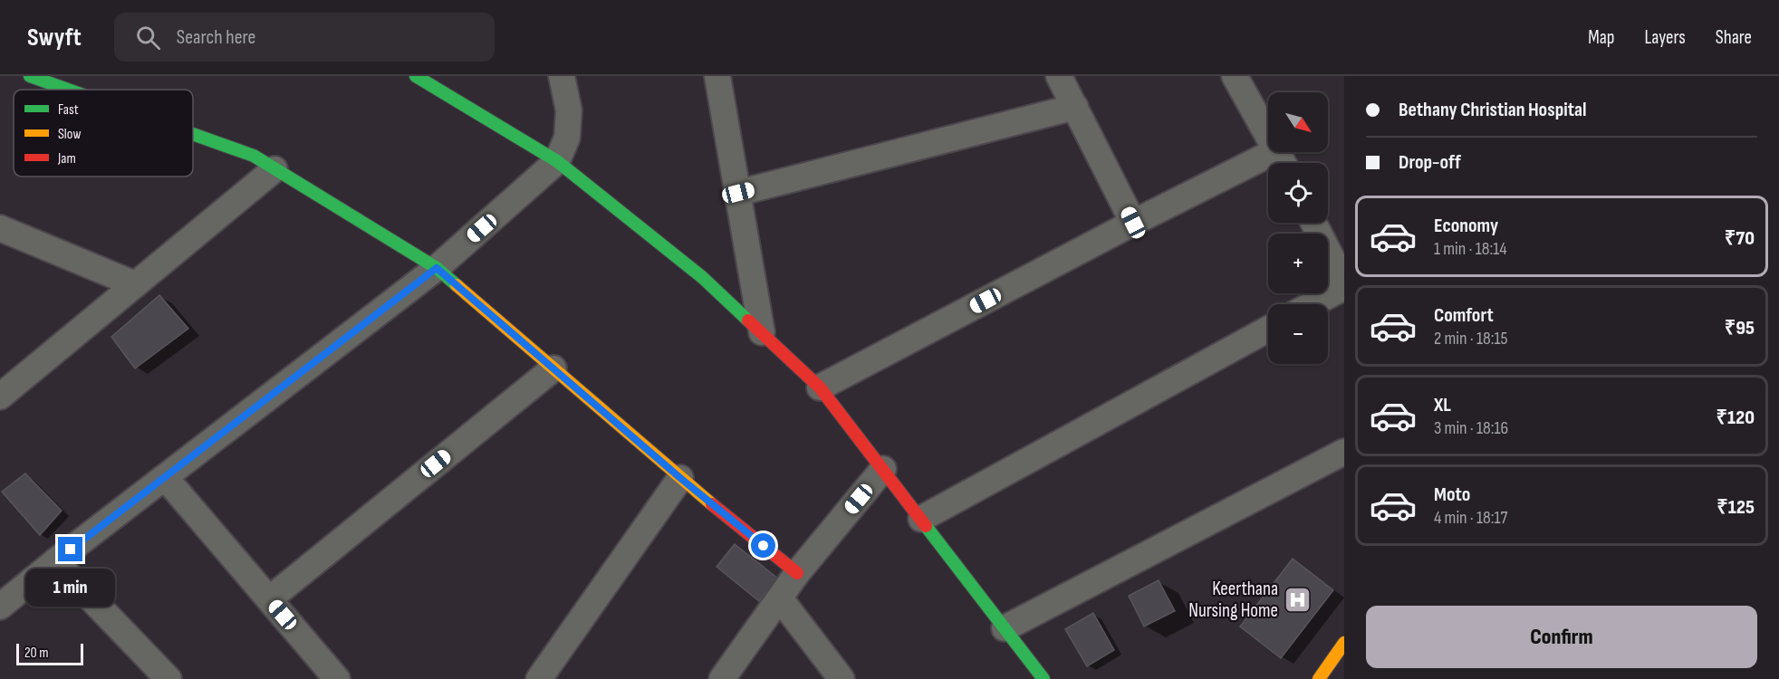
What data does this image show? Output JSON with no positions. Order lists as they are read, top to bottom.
{
  "places": {
    "hospital": ["Keerthana Nursing Home"]
  },
  "legend": ["Fast", "Slow", "Jam"],
  "scale_bar": "20 m",
  "north": "bottom right",
  "page": {
    "header": "Swyft",
    "search": "Search here",
    "nav": ["Map", "Layers", "Share"],
    "banner": ["Bethany Christian Hospital", "Drop-off"],
    "map_buttons": ["+", "−"],
    "list": [
      {
        "name": "Economy",
        "note": "1 min · 18:14",
        "value": "₹70"
      },
      {
        "name": "Comfort",
        "note": "2 min · 18:15",
        "value": "₹95"
      },
      {
        "name": "XL",
        "note": "3 min · 18:16",
        "value": "₹120"
      },
      {
        "name": "Moto",
        "note": "4 min · 18:17",
        "value": "₹125"
      }
    ],
    "bubble": "1 min",
    "buttons": "Confirm",
    "scale": "20 m"
  }
}
